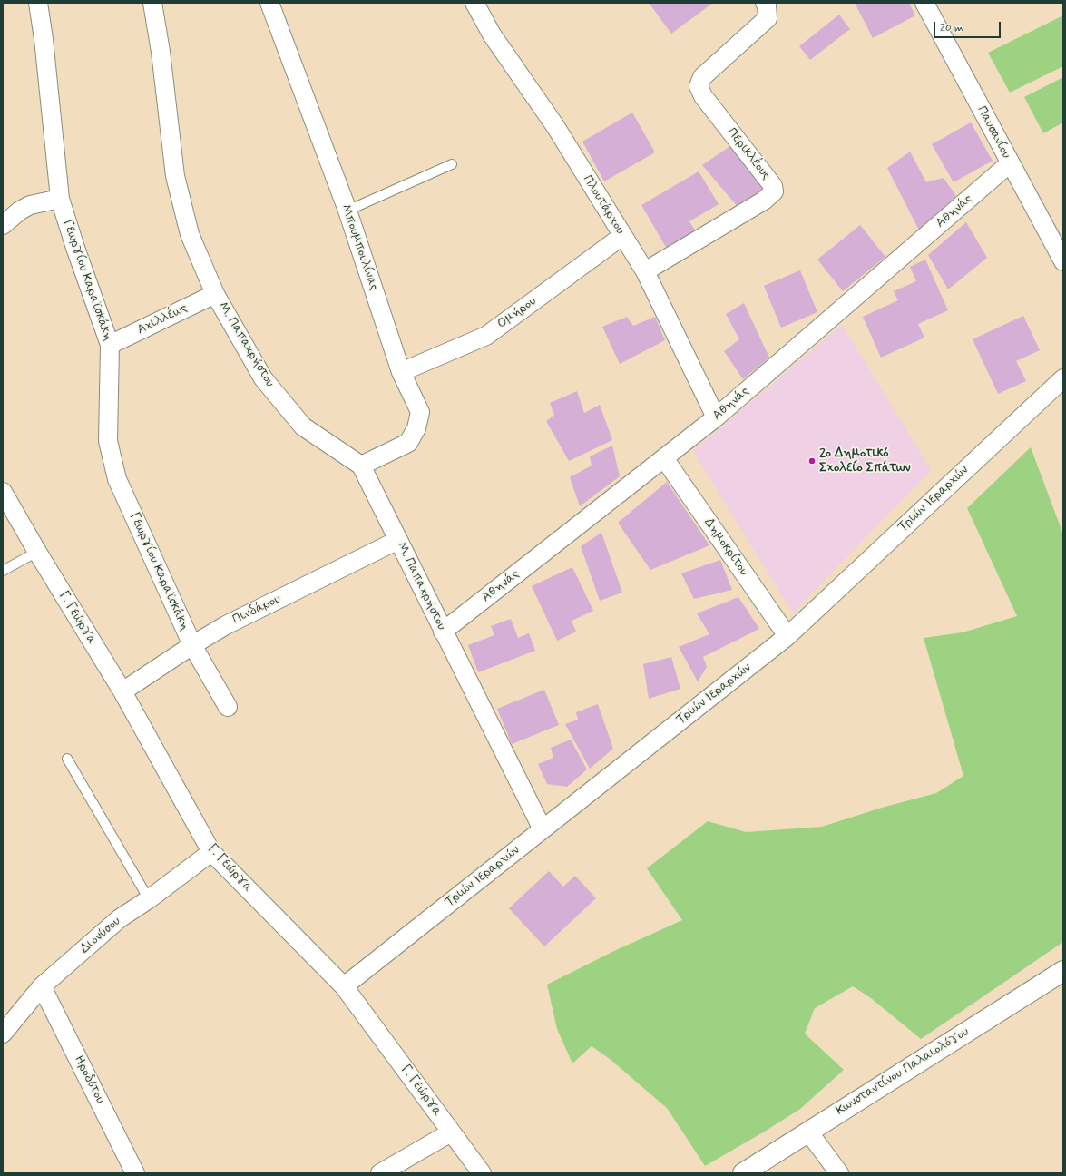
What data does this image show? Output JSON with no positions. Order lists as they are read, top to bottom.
{
  "streets": {
    "street": [
      "Παυσανίου",
      "Περικλέους",
      "Πλουτάρχου",
      "Αθηνάς",
      "Μπουμπουλίνας",
      "Γεωργίου Καραϊσκάκη",
      "Ομήρου",
      "Αχιλλέως",
      "Μ. Παπαχρήστου",
      "Τριών Ιεραρχών",
      "Δημοκρίτου",
      "Πινδάρου",
      "Γ. Γεώργα",
      "Διονύσου",
      "Κωνσταντίνου Παλαιολόγου",
      "Ηροδότου"
    ]
  },
  "crossings": [
    ["Παυσανίου", "Αθηνάς"],
    ["Περικλέους", "Πλουτάρχου"],
    ["Πλουτάρχου", "Αθηνάς"],
    ["Πλουτάρχου", "Ομήρου"],
    ["Αθηνάς", "Μ. Παπαχρήστου"],
    ["Αθηνάς", "Δημοκρίτου"],
    ["Μπουμπουλίνας", "Ομήρου"],
    ["Μπουμπουλίνας", "Μ. Παπαχρήστου"],
    ["Γεωργίου Καραϊσκάκη", "Αχιλλέως"],
    ["Γεωργίου Καραϊσκάκη", "Πινδάρου"],
    ["Αχιλλέως", "Μ. Παπαχρήστου"],
    ["Μ. Παπαχρήστου", "Τριών Ιεραρχών"],
    ["Μ. Παπαχρήστου", "Πινδάρου"],
    ["Τριών Ιεραρχών", "Δημοκρίτου"],
    ["Τριών Ιεραρχών", "Γ. Γεώργα"],
    ["Πινδάρου", "Γ. Γεώργα"],
    ["Γ. Γεώργα", "Διονύσου"],
    ["Διονύσου", "Ηροδότου"]
  ],
  "places": ["2ο Δημοτικό Σχολείο Σπάτων"],
  "scale_bar": "20 m"
}
